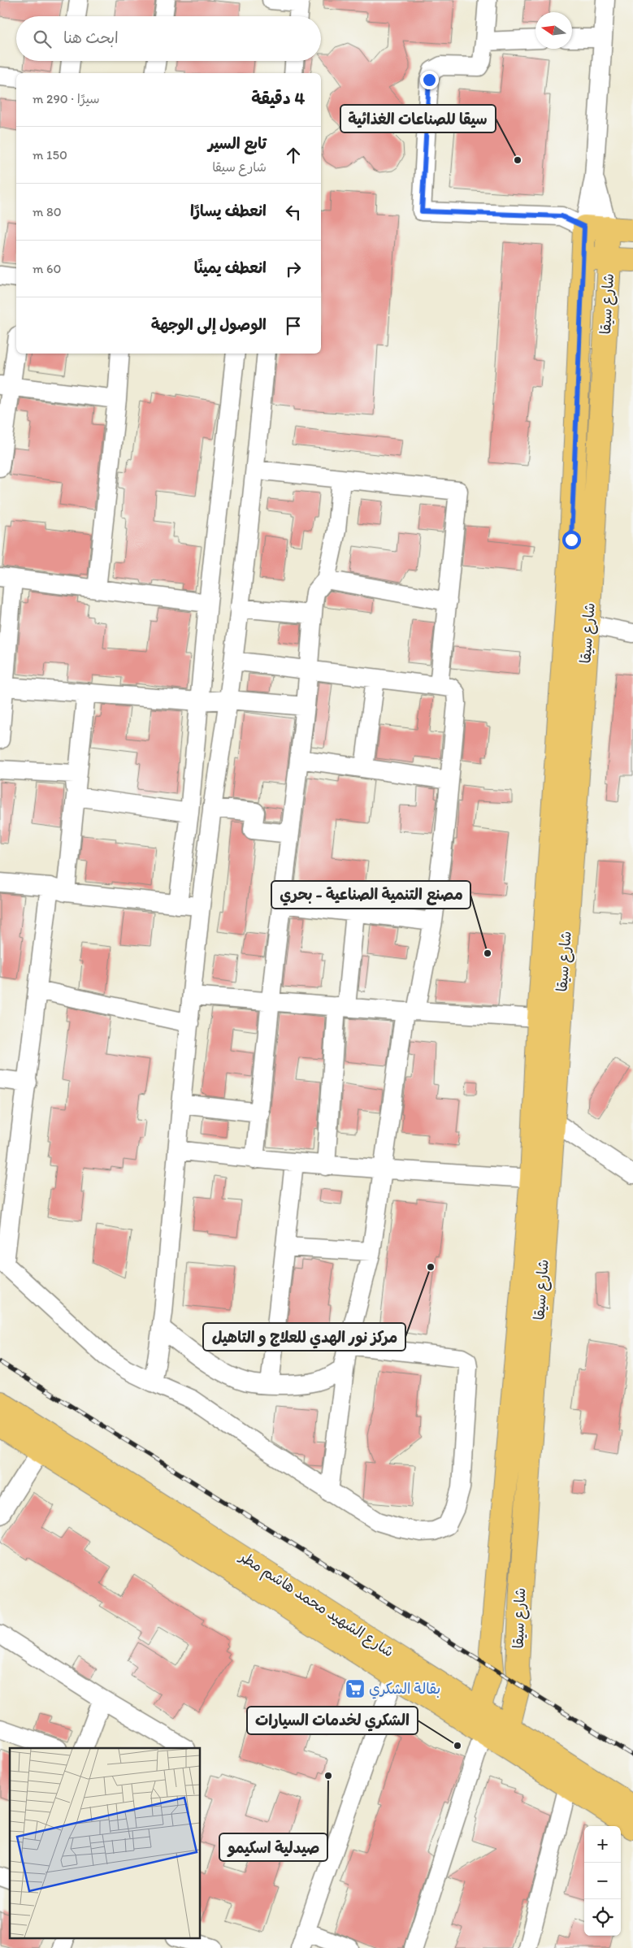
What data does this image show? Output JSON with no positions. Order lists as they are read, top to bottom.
{
  "streets": {
    "main road": ["شارع سيقا", "شارع الشهيد محمد هاشم مطر"]
  },
  "crossings": [
    ["شارع سيقا", "شارع الشهيد محمد هاشم مطر"]
  ],
  "places": {
    "other": [
      "سيقا للصناعات الغذائية",
      "مصنع التنمية الصناعية - بحري",
      "مركز نور الهدي للعلاج و التاهيل",
      "الشكري لخدمات السيارات",
      "صيدلية اسكيمو"
    ],
    "supermarket": ["بقالة الشكري"]
  },
  "north": "left",
  "page": {
    "search": "ابحث هنا",
    "heading": ["4 دقيقة", "سيرًا · 290 m"],
    "list": [
      ["تابع السير", "شارع سيقا", "150 m"],
      ["انعطف يسارًا", "80 m"],
      ["انعطف يمينًا", "60 m"],
      "الوصول إلى الوجهة"
    ],
    "map_buttons": ["+", "−"]
  }
}
